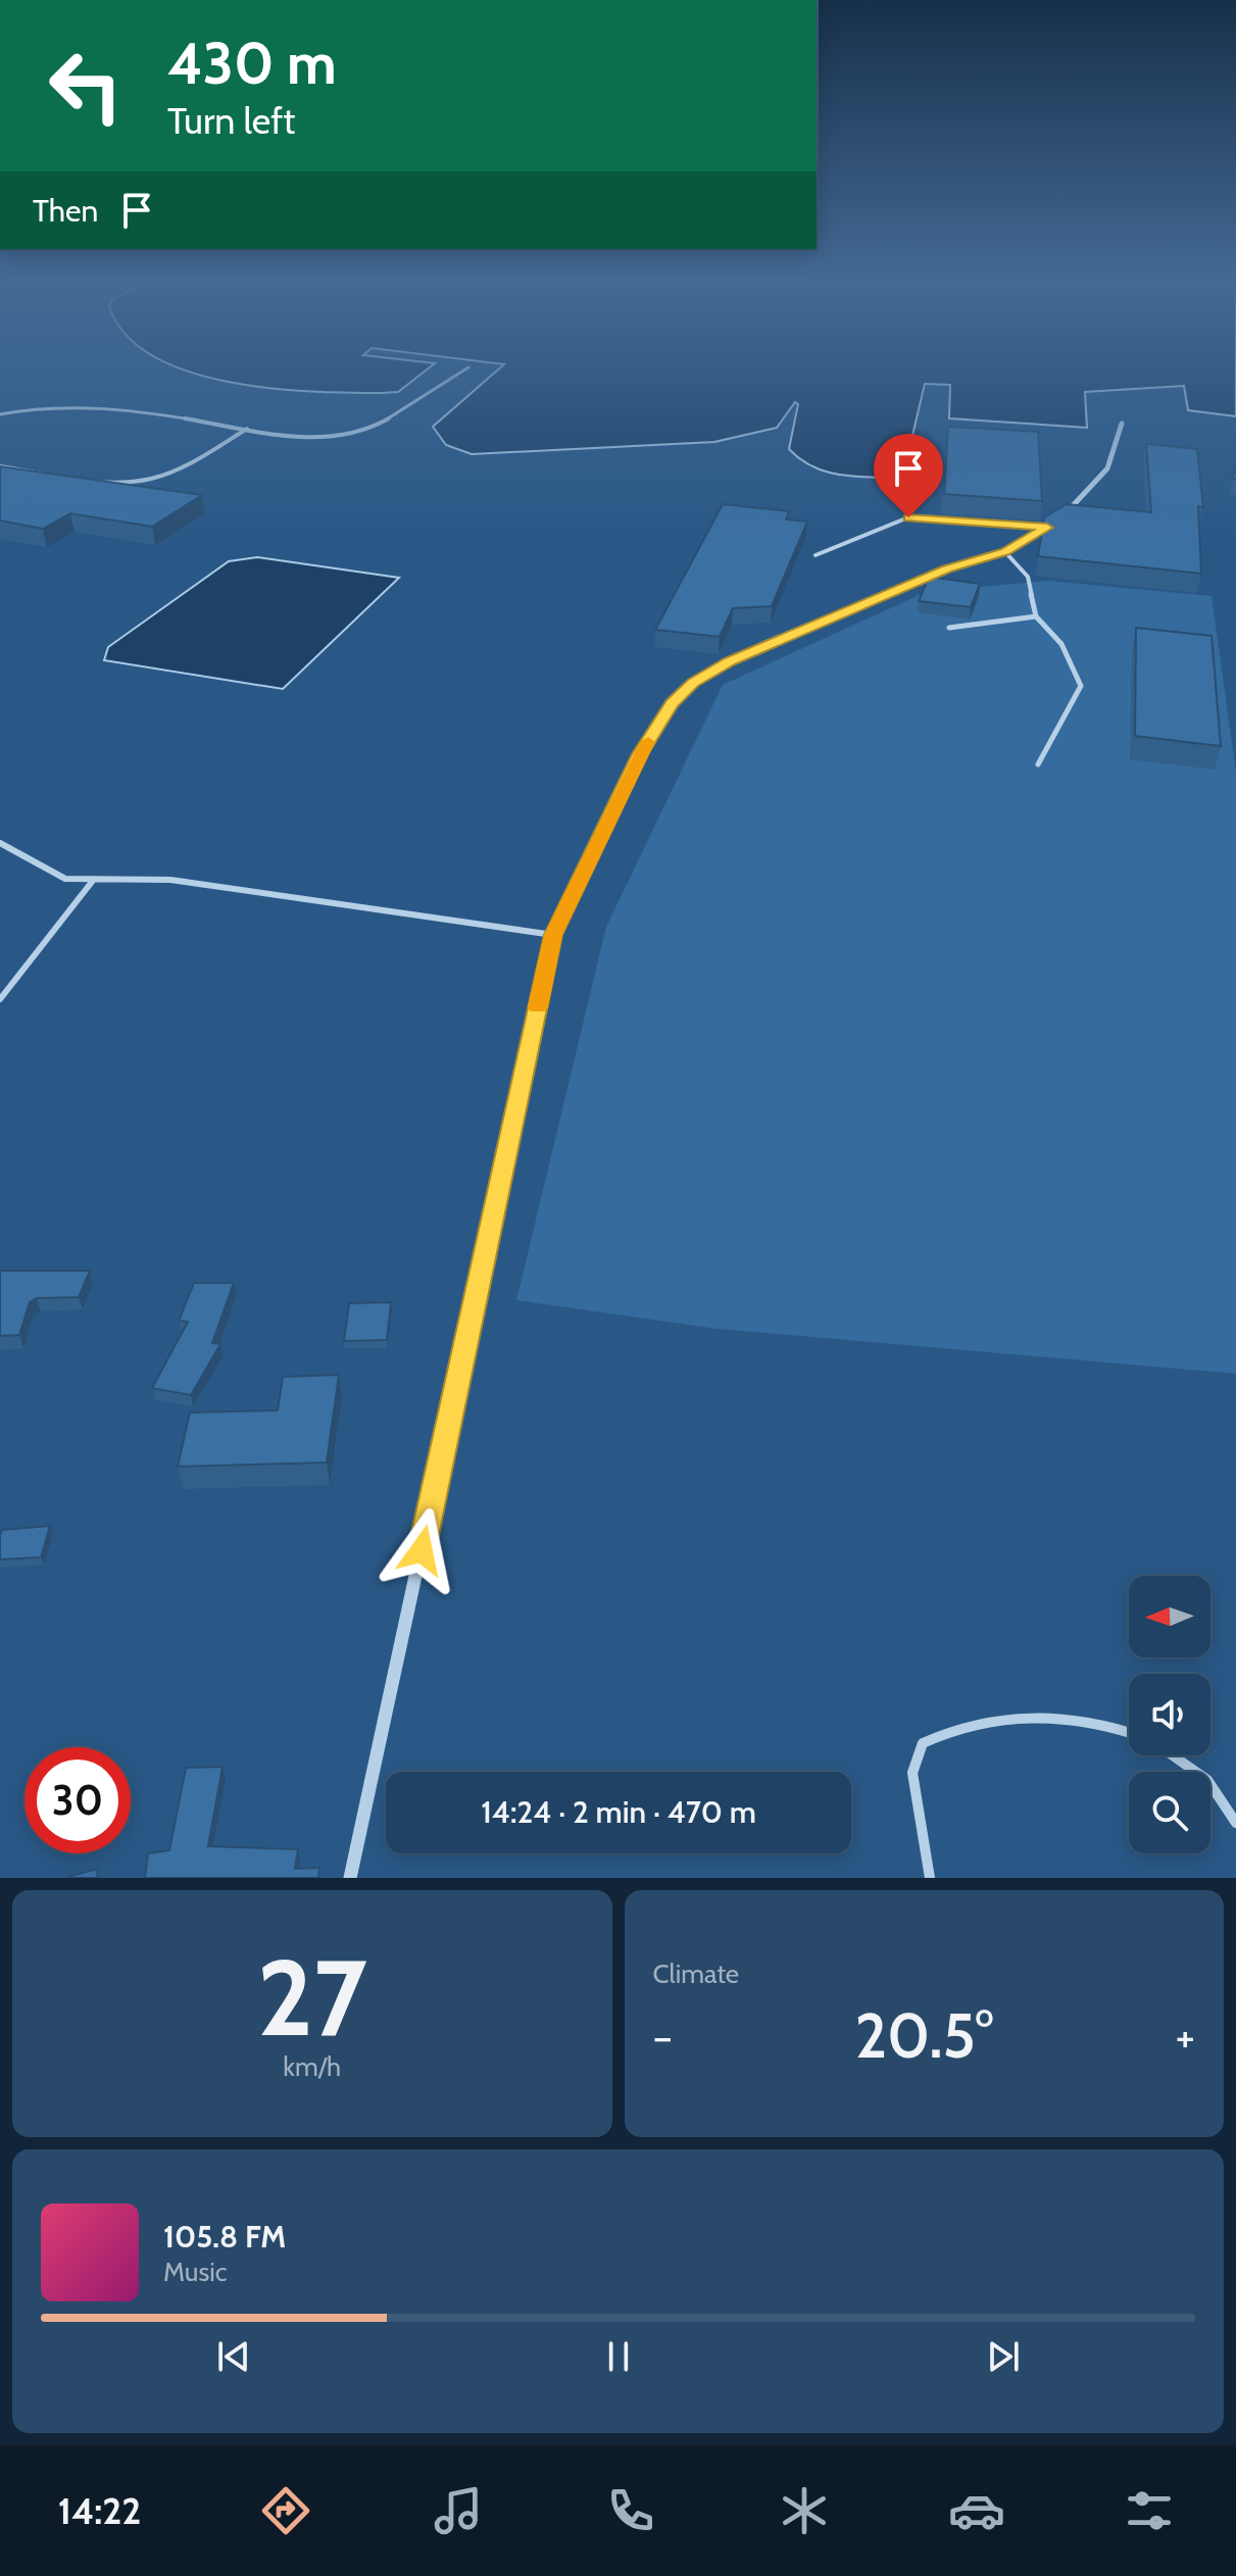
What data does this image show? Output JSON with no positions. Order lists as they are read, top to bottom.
{
  "north": "left",
  "page": {
    "turn": ["430 m", "Turn left"],
    "then": "Then",
    "limit": "30",
    "trip": "14:24 · 2 min · 470 m",
    "tile": [
      ["27", "km/h"],
      "Climate"
    ],
    "heat": ["−", "20.5°", "+"],
    "song": ["105.8 FM", "Music"],
    "tabs": "14:22"
  }
}
